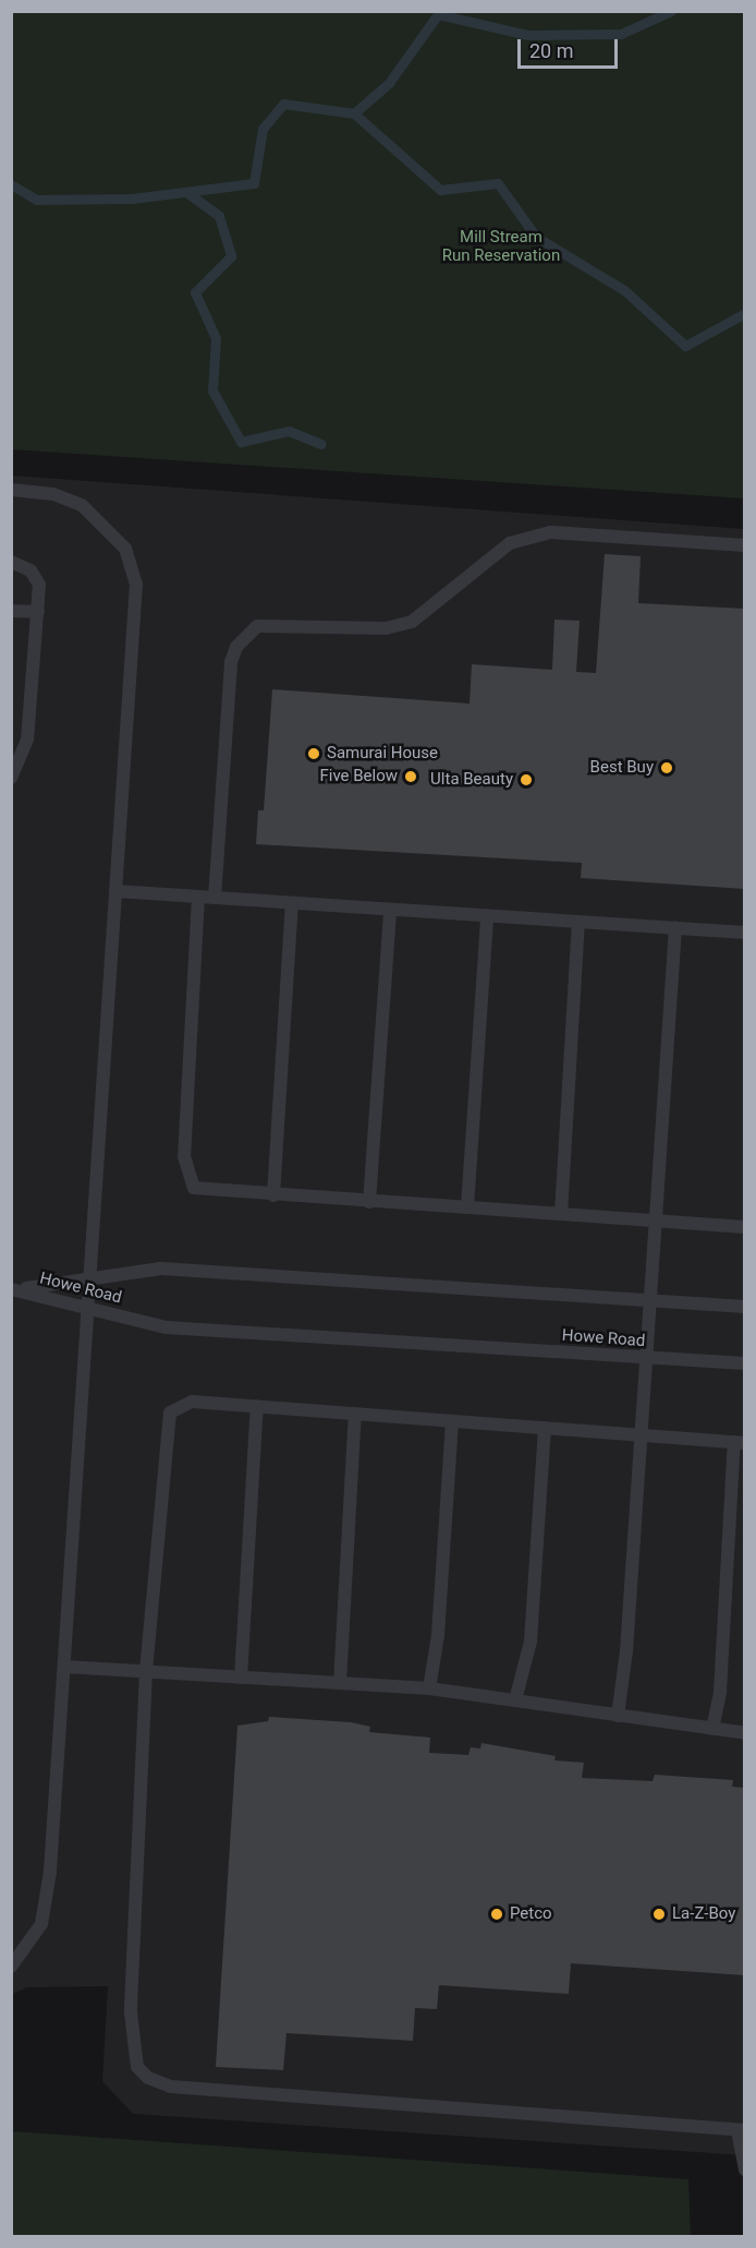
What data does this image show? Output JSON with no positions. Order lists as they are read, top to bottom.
{
  "streets": {
    "lane": ["Howe Road"]
  },
  "parks": ["Mill Stream Run Reservation"],
  "places": [
    "Samurai House",
    "Best Buy",
    "Five Below",
    "Ulta Beauty",
    "Petco",
    "La-Z-Boy"
  ],
  "scale_bar": "20 m"
}
